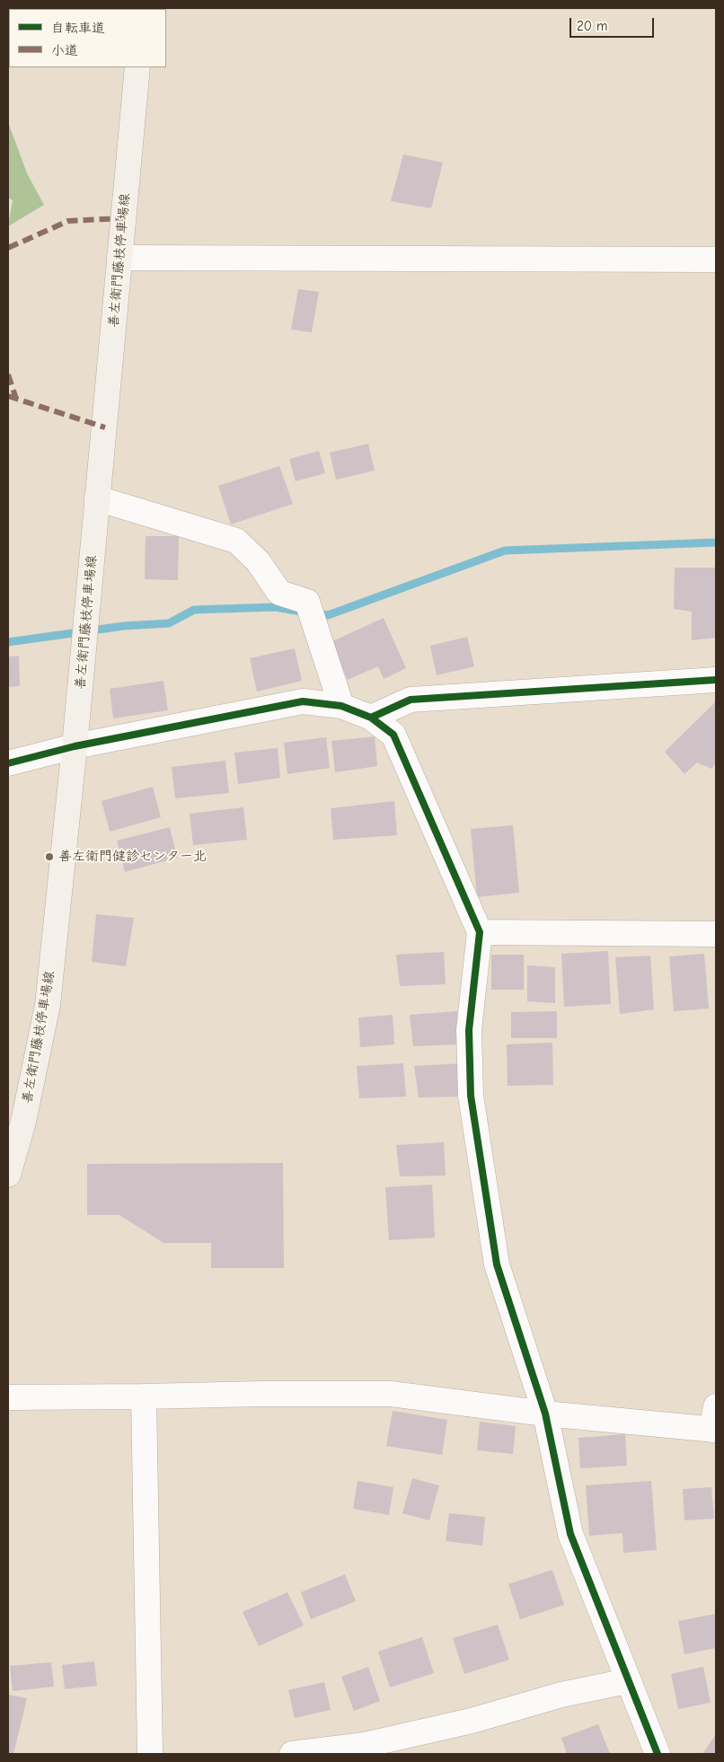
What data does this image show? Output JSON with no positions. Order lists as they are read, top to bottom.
{
  "streets": {
    "main road": ["善左衛門藤枝停車場線"]
  },
  "places": ["善左衛門健診センター北"],
  "legend": ["自転車道", "小道"],
  "scale_bar": "20 m"
}
